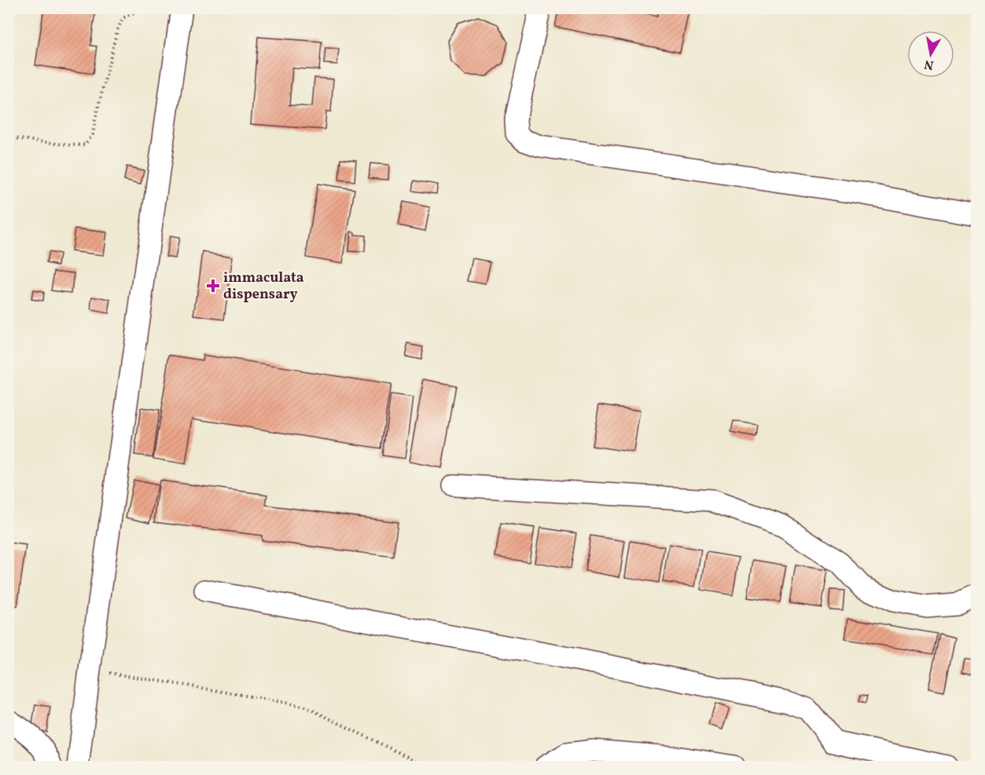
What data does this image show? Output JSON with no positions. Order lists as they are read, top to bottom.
{
  "places": {
    "health": ["immaculata dispensary"]
  },
  "north": "bottom"
}
